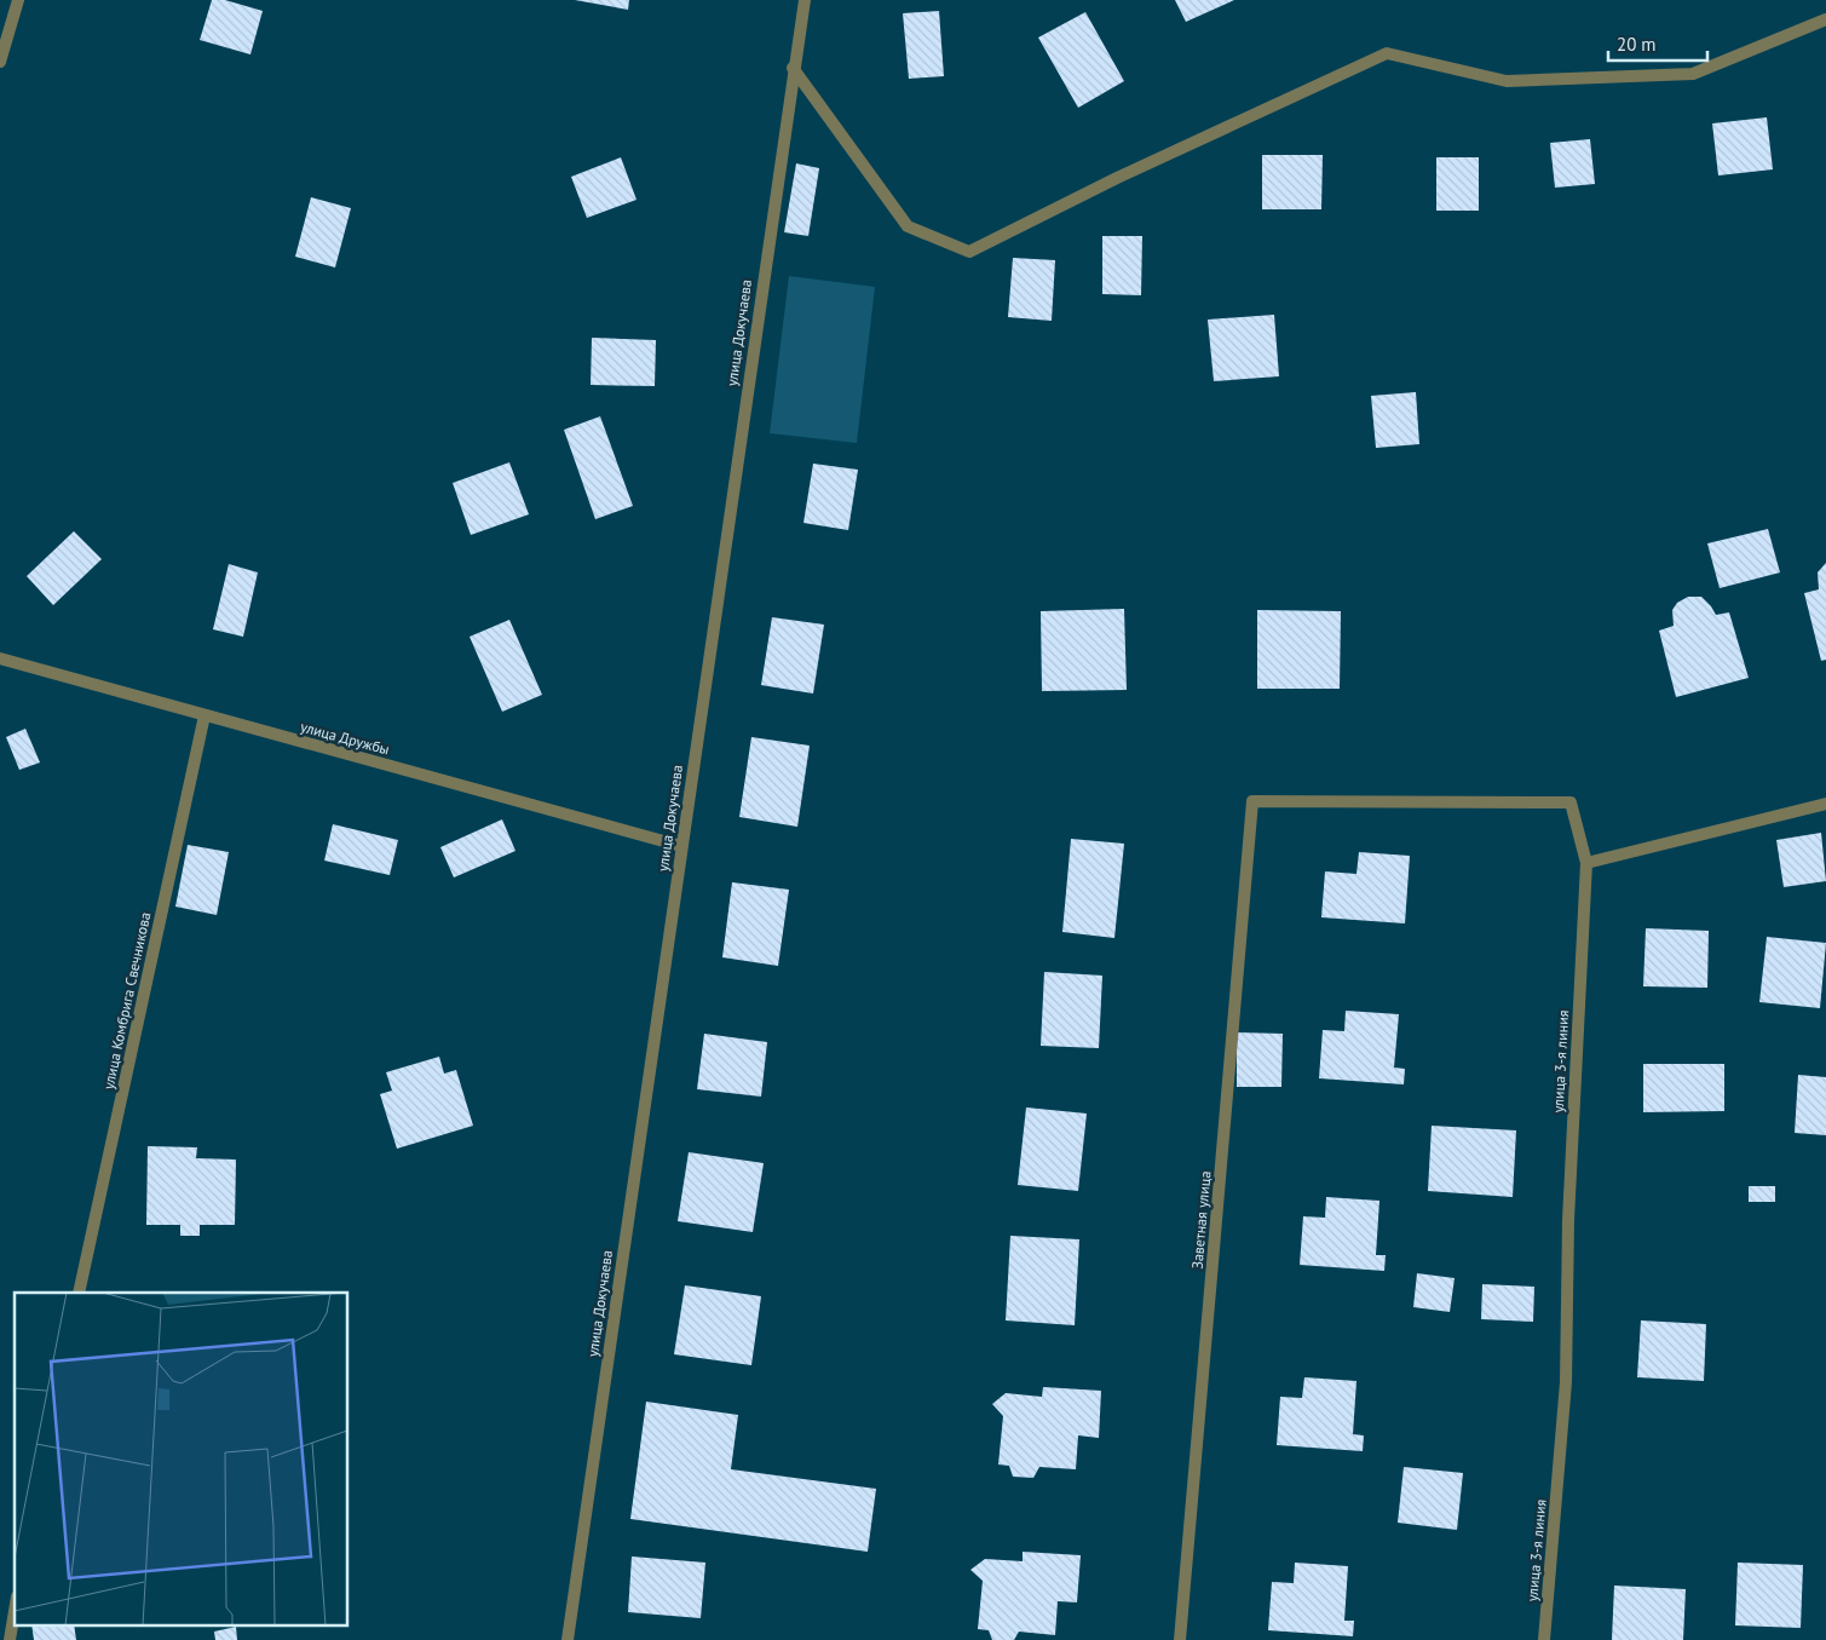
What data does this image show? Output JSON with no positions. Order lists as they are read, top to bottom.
{
  "streets": {
    "street": [
      "улица Докучаева",
      "улица Дружбы",
      "улица Комбрига Свечникова",
      "улица 3-я линия",
      "Заветная улица"
    ]
  },
  "crossings": [
    ["улица Докучаева", "улица Дружбы"],
    ["улица Дружбы", "улица Комбрига Свечникова"],
    ["улица 3-я линия", "Заветная улица"]
  ],
  "scale_bar": "20 m"
}
